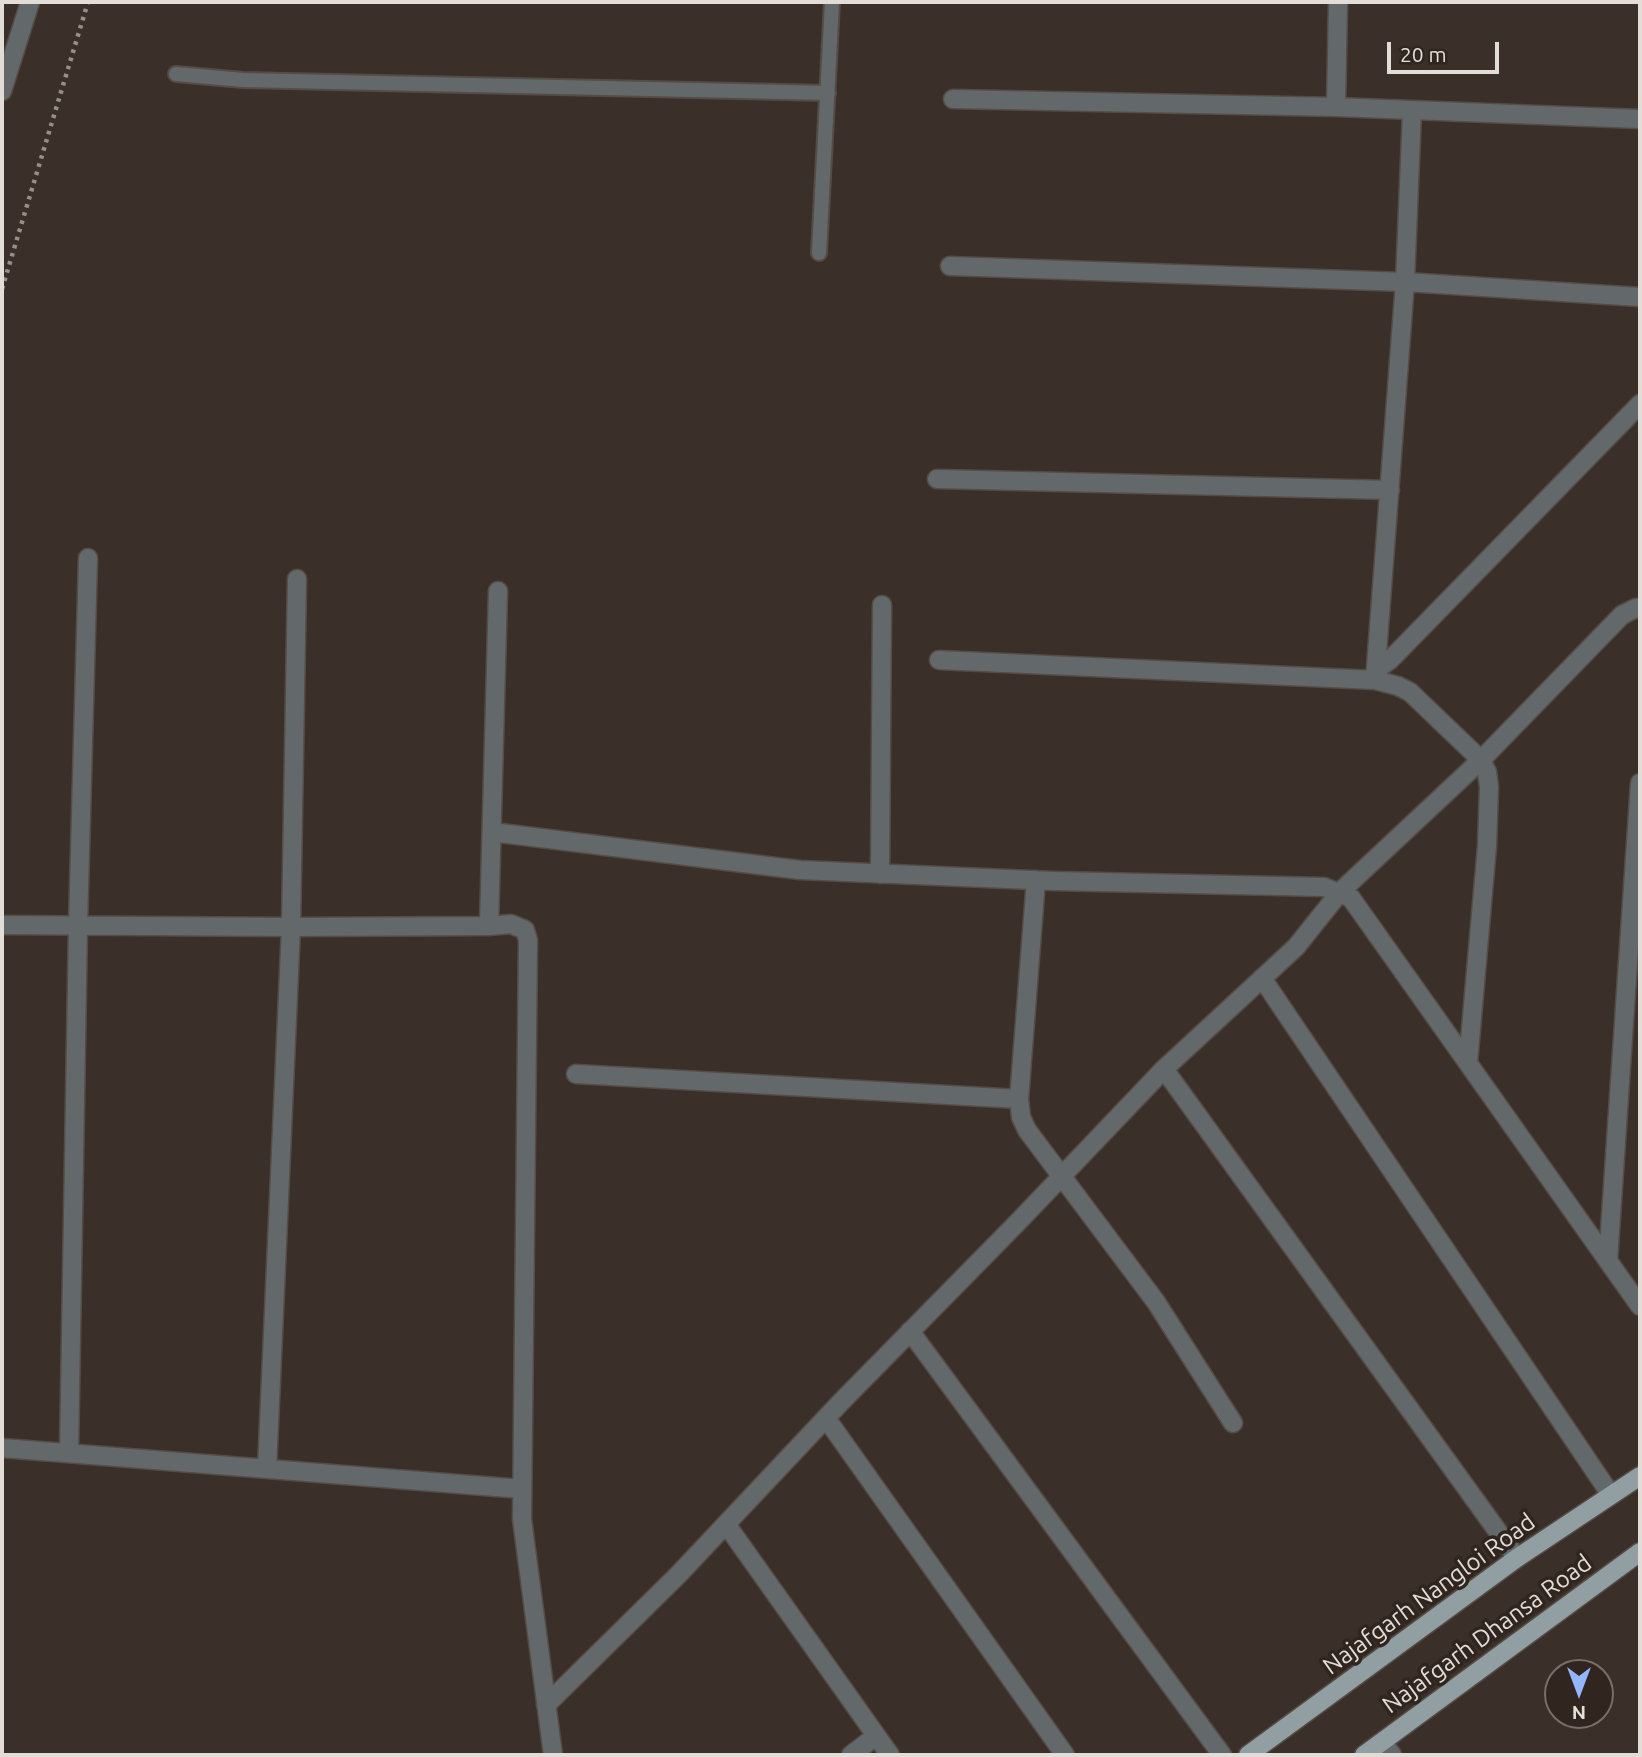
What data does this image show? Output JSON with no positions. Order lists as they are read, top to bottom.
{
  "streets": {
    "main road": ["Najafgarh Nangloi Road", "Najafgarh Dhansa Road"]
  },
  "scale_bar": "20 m",
  "north": "bottom"
}
